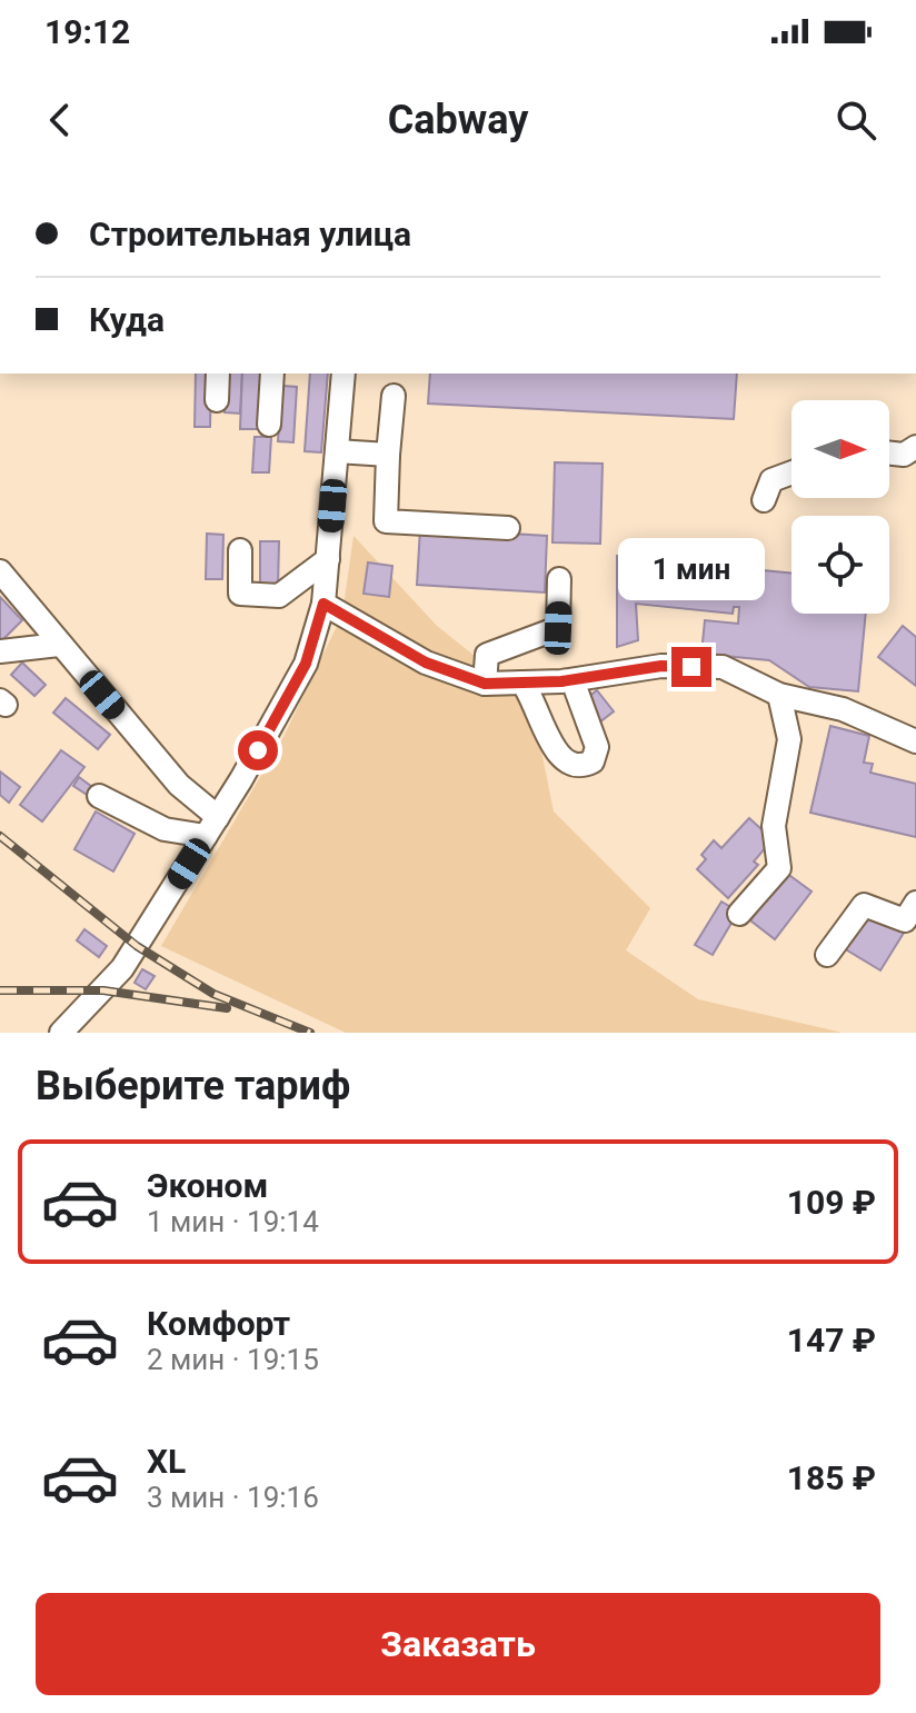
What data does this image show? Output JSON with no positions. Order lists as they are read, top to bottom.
{
  "north": "right",
  "page": {
    "status": "19:12",
    "header": "Cabway",
    "banner": ["Строительная улица", "Куда"],
    "bubble": "1 мин",
    "heading": "Выберите тариф",
    "list": [
      {
        "name": "Эконом",
        "note": "1 мин · 19:14",
        "value": "109 ₽"
      },
      {
        "name": "Комфорт",
        "note": "2 мин · 19:15",
        "value": "147 ₽"
      },
      {
        "name": "XL",
        "note": "3 мин · 19:16",
        "value": "185 ₽"
      }
    ],
    "buttons": "Заказать"
  }
}
